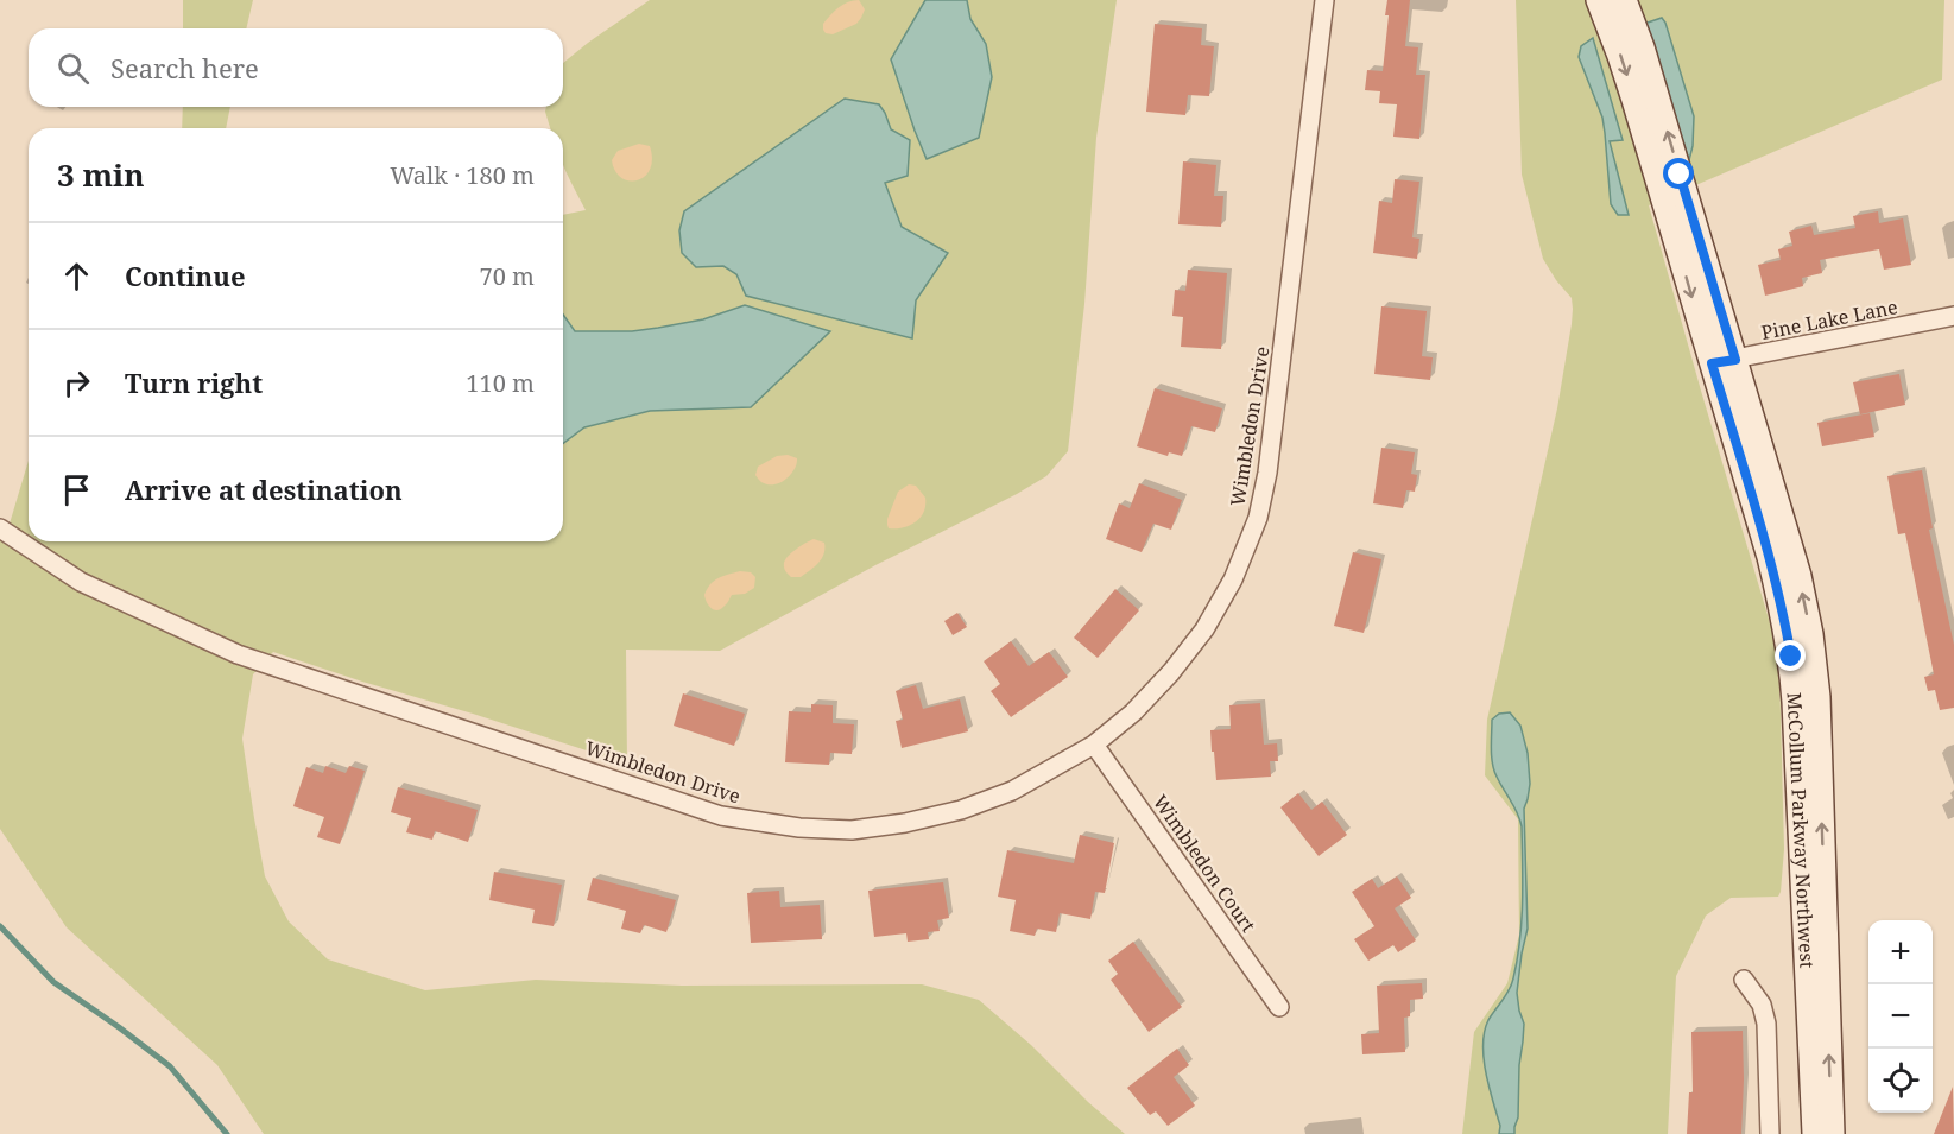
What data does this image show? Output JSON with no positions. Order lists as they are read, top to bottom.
{
  "streets": {
    "street": [
      "Pine Lake Lane",
      "Wimbledon Drive",
      "McCollum Parkway Northwest",
      "Wimbledon Court"
    ]
  },
  "crossings": [
    ["Pine Lake Lane", "McCollum Parkway Northwest"],
    ["Wimbledon Drive", "Wimbledon Court"]
  ],
  "page": {
    "search": "Search here",
    "heading": ["3 min", "Walk · 180 m"],
    "list": [
      ["Continue", "70 m"],
      ["Turn right", "110 m"],
      "Arrive at destination"
    ],
    "map_buttons": ["+", "−"]
  }
}
